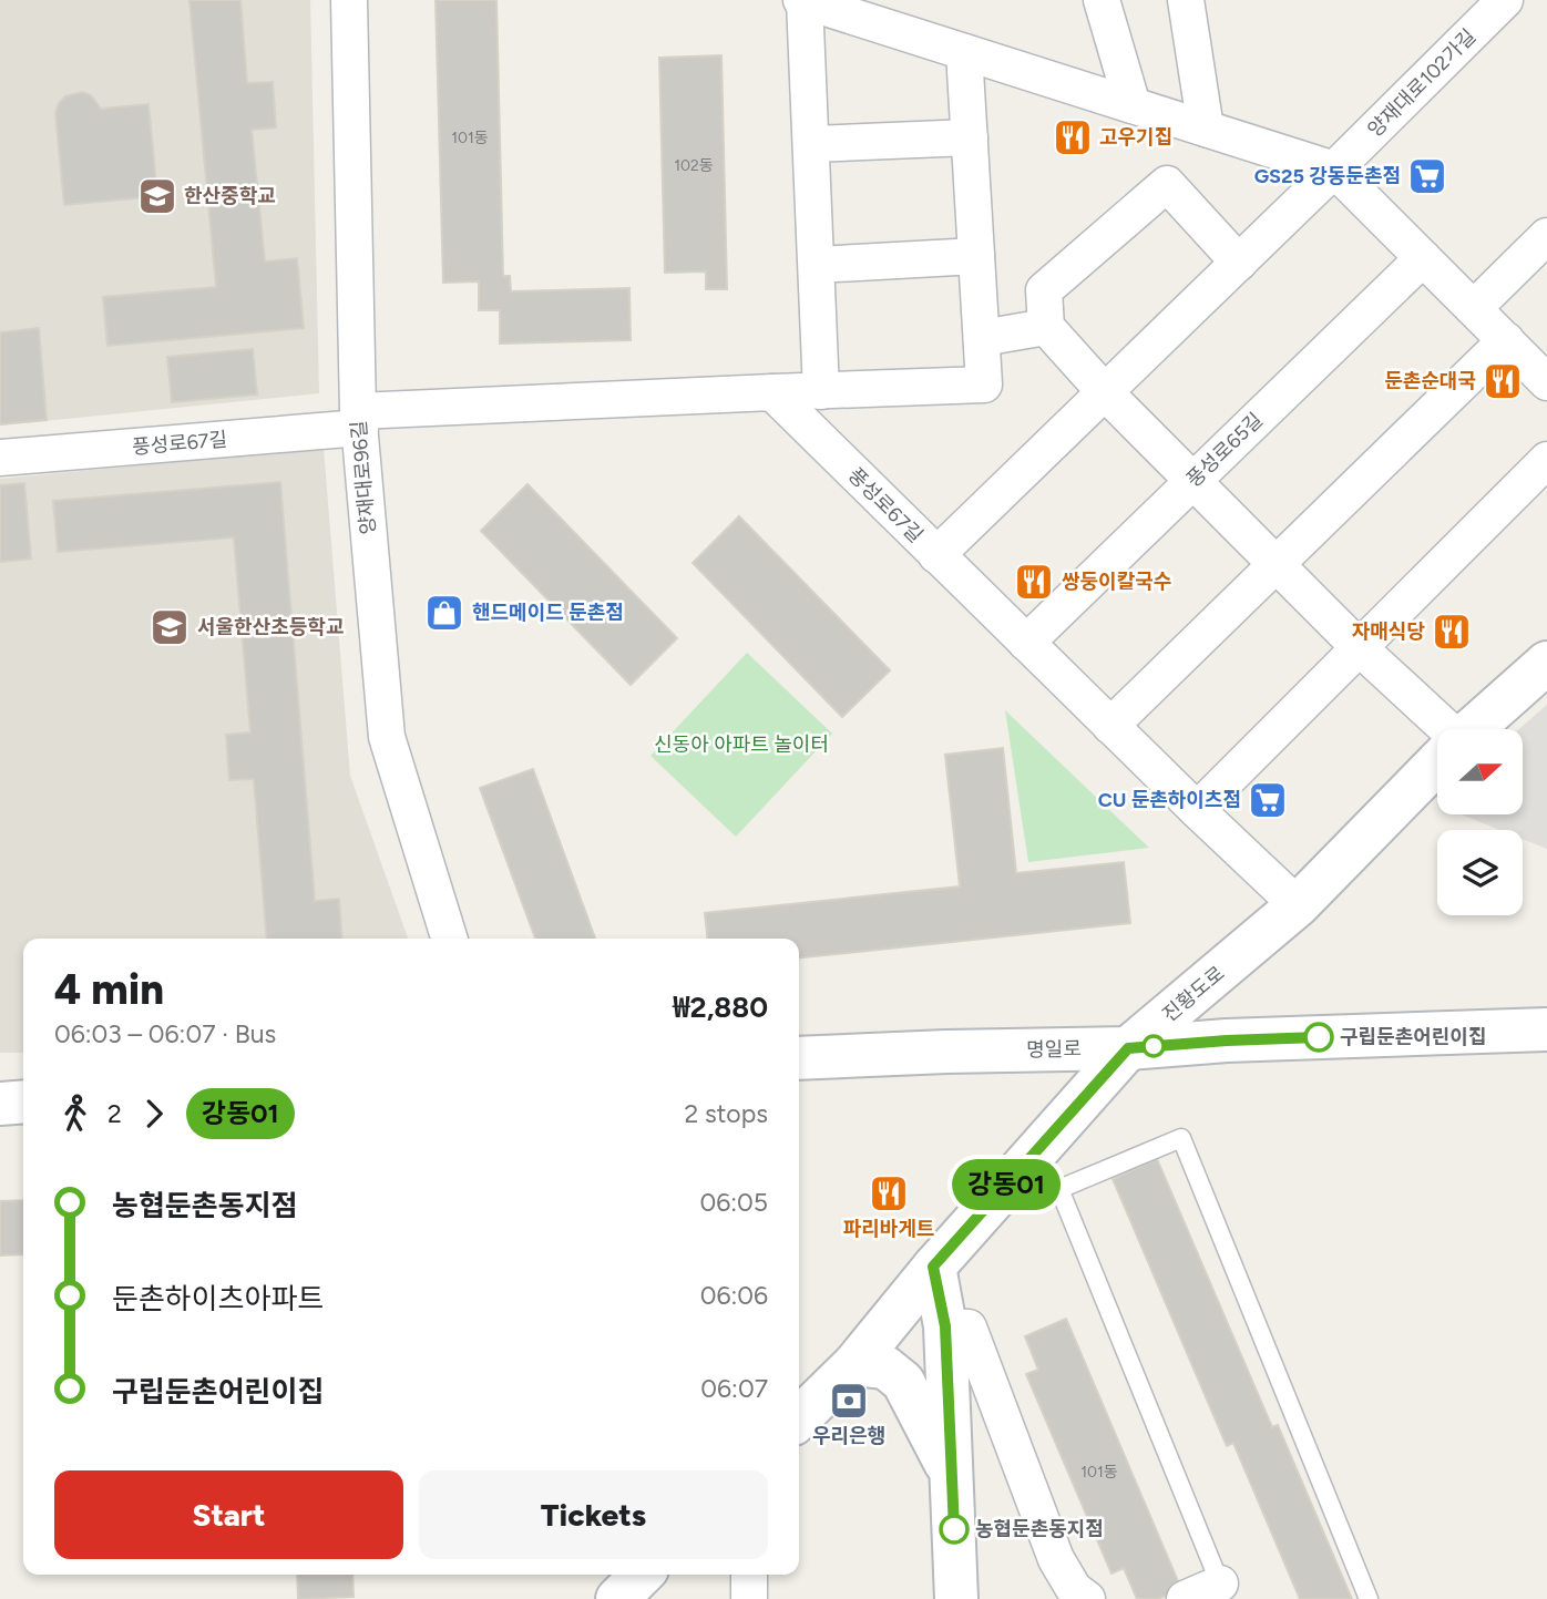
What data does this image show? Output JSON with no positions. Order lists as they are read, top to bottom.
{
  "streets": {
    "street": [
      "양재대로102가길",
      "풍성로67길",
      "풍성로65길",
      "양재대로96길",
      "진황도로",
      "명일로"
    ]
  },
  "crossings": [
    ["양재대로102가길", "풍성로67길"],
    ["풍성로67길", "풍성로65길"],
    ["풍성로67길", "양재대로96길"],
    ["풍성로67길", "진황도로"],
    ["진황도로", "명일로"]
  ],
  "parks": ["신동아 아파트 놀이터"],
  "places": {
    "restaurant": [
      "고우기집",
      "둔촌순대국",
      "쌍둥이칼국수",
      "자매식당",
      "파리바게트"
    ],
    "supermarket": ["GS25 강동둔촌점", "CU 둔촌하이츠점"],
    "school or university": ["한산중학교", "서울한산초등학교"],
    "shop": ["핸드메이드 둔촌점"],
    "other": ["구립둔촌어린이집", "농협둔촌동지점"],
    "bank": ["우리은행"]
  },
  "lines": ["bus line 강동01"],
  "house_numbers": ["101동", "102동", "101동"],
  "north": "right",
  "page": {
    "on_map": "강동01",
    "heading": ["4 min", "06:03 – 06:07 · Bus", "₩2,880"],
    "legs": ["2", "강동01", "2 stops"],
    "list": [
      {
        "name": "농협둔촌동지점",
        "value": "06:05"
      },
      {
        "name": "둔촌하이츠아파트",
        "value": "06:06"
      },
      {
        "name": "구립둔촌어린이집",
        "value": "06:07"
      }
    ],
    "buttons": ["Start", "Tickets"]
  }
}
